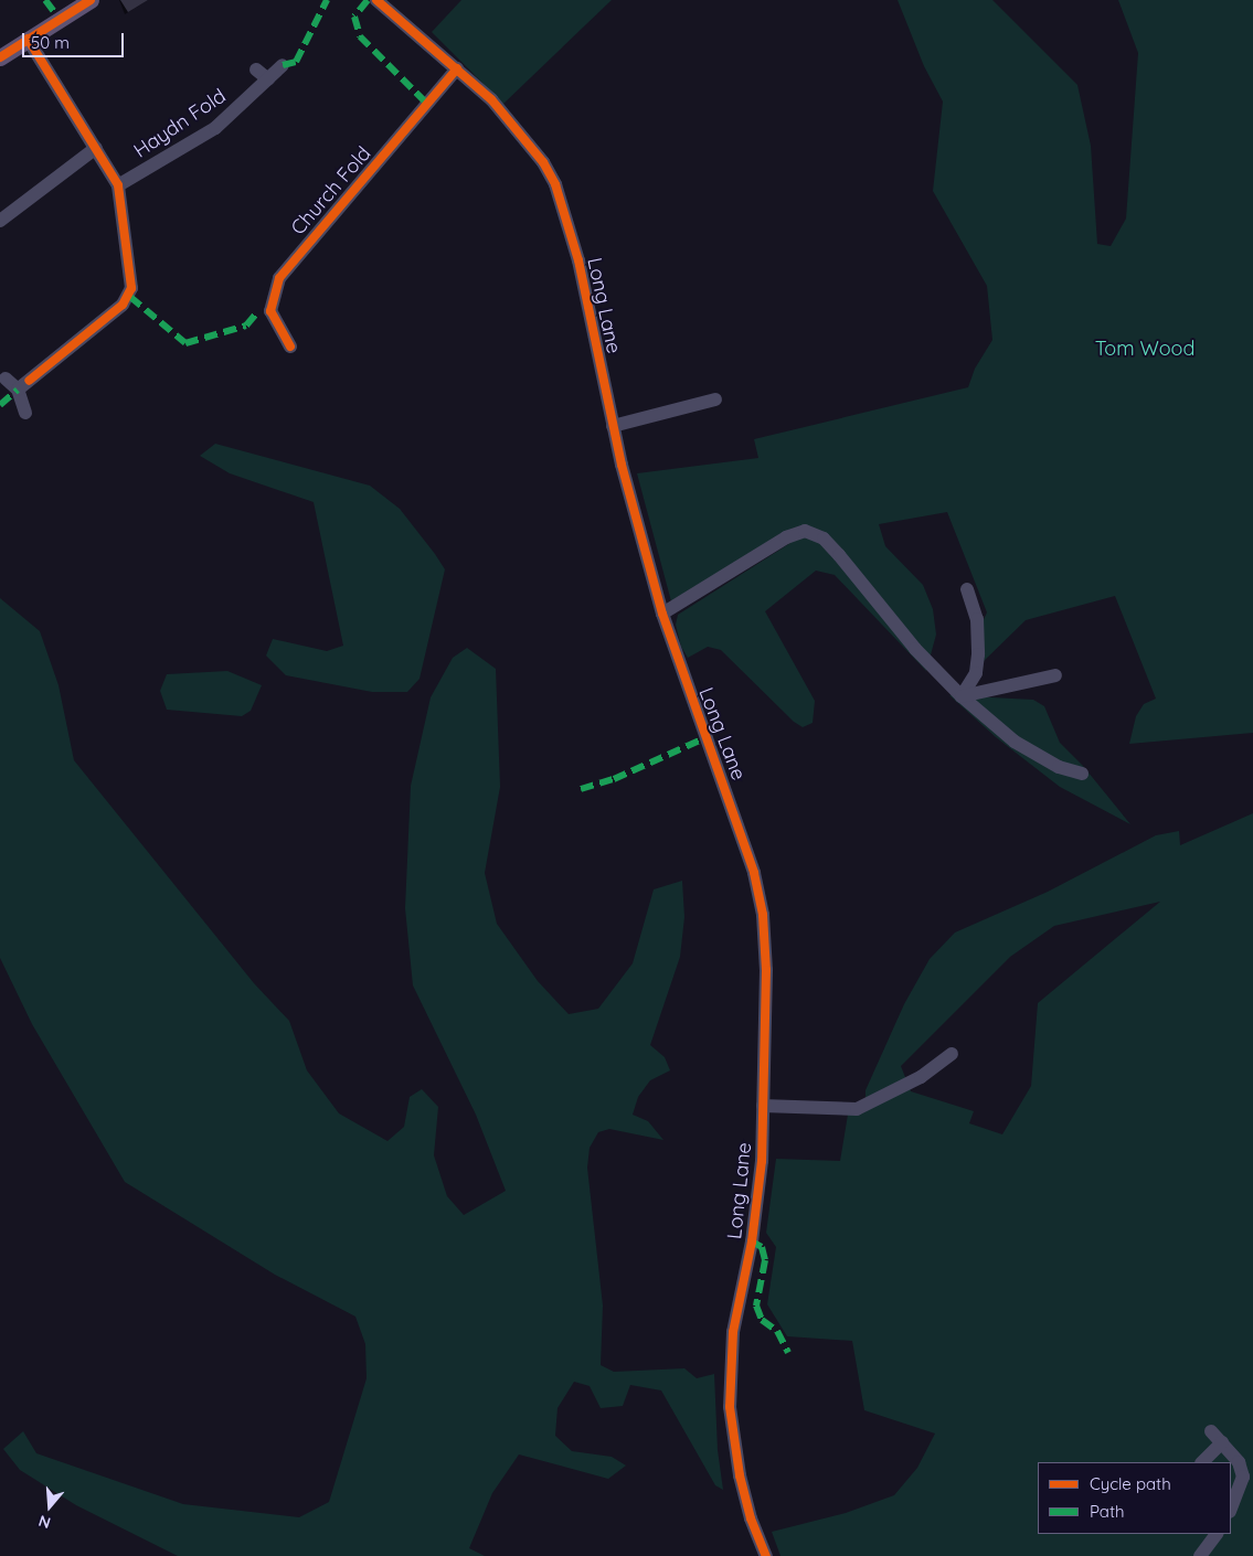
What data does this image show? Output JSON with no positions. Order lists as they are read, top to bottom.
{
  "streets": {
    "street": ["Haydn Fold", "Church Fold", "Long Lane"]
  },
  "crossings": [
    ["Church Fold", "Long Lane"]
  ],
  "parks": ["Tom Wood"],
  "legend": ["Cycle path", "Path"],
  "scale_bar": "50 m",
  "north": "bottom"
}
